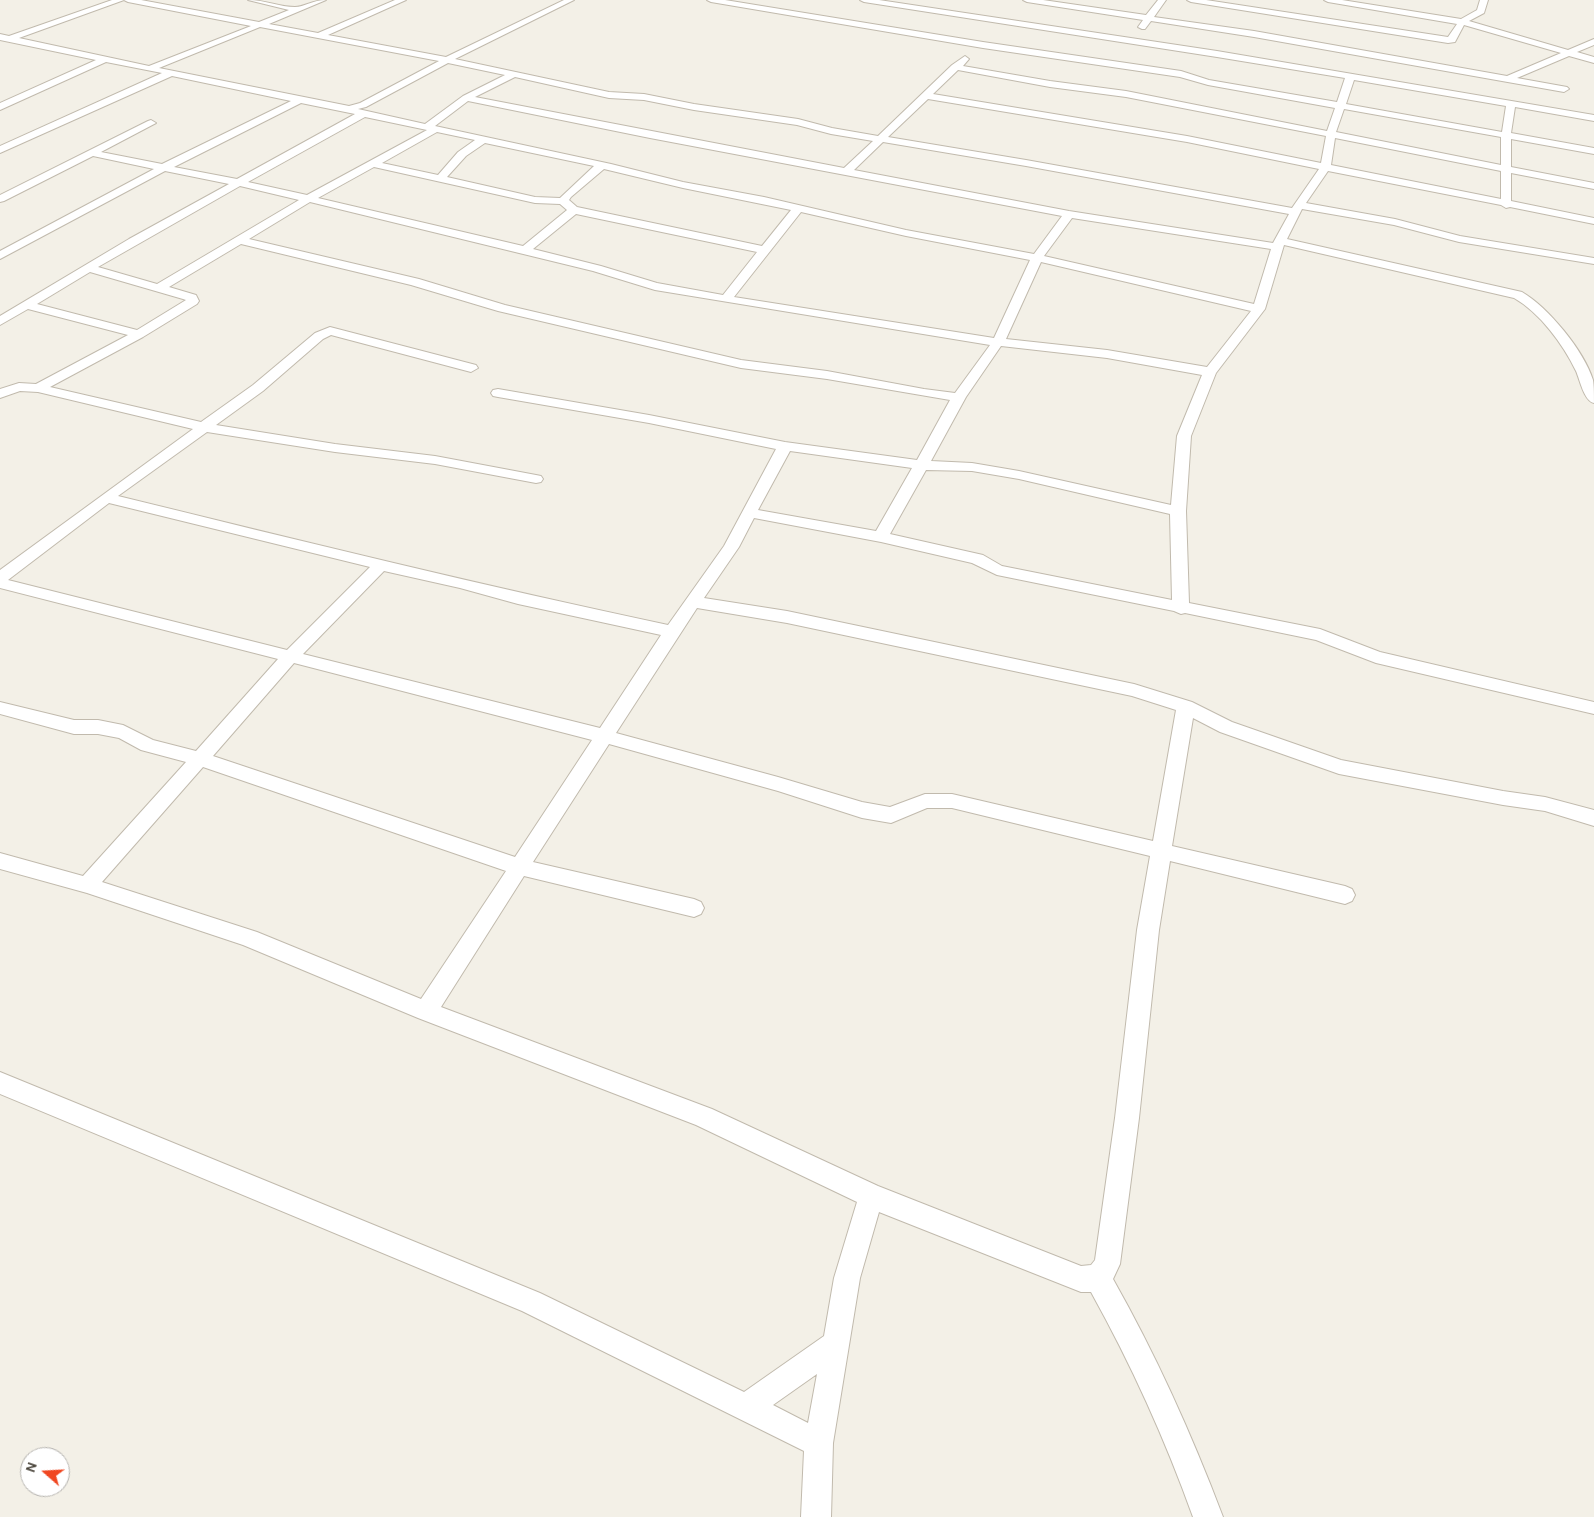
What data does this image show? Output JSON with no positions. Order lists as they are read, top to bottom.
{
  "north": "left"
}
